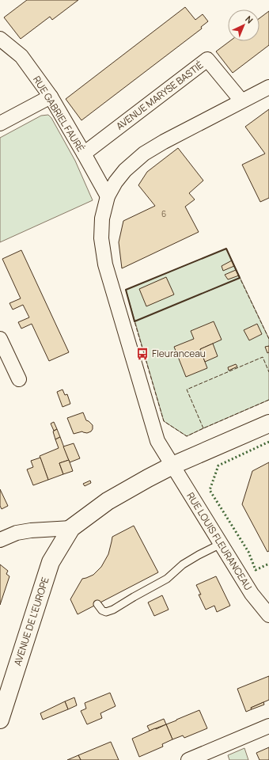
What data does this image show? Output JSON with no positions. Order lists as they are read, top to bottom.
{
  "streets": {
    "main road": ["AVENUE DE L'EUROPE"],
    "street": ["AVENUE MARYSE BASTIÉ", "RUE GABRIEL FAURÉ", "RUE LOUIS FLEURANCEAU"]
  },
  "crossings": [
    ["AVENUE MARYSE BASTIÉ", "RUE GABRIEL FAURÉ"]
  ],
  "places": {
    "bus stop": ["Fleuranceau"]
  },
  "house_numbers": ["6"],
  "north": "top right"
}
